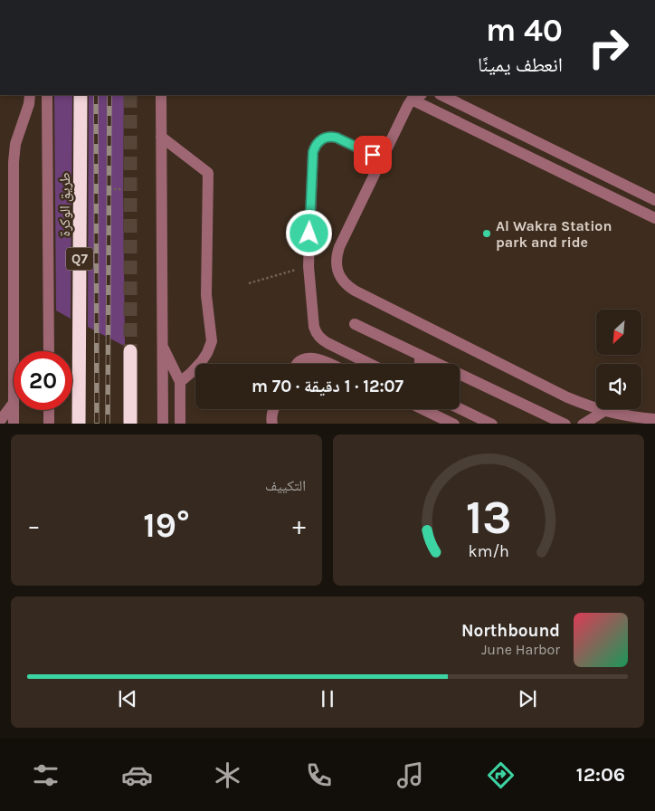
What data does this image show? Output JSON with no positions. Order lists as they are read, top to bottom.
{
  "streets": {
    "highway": ["طريق الوكرة", "Q7"]
  },
  "places": ["Al Wakra Station park and ride"],
  "north": "bottom left",
  "page": {
    "turn": ["40 m", "انعطف يمينًا"],
    "limit": "20",
    "trip": "12:07 · 1 دقيقة · 70 m",
    "tile": "التكييف",
    "heat": ["−", "19°", "+"],
    "song": ["Northbound", "June Harbor"],
    "tabs": "12:06",
    "gauge": ["13", "km/h"]
  }
}
